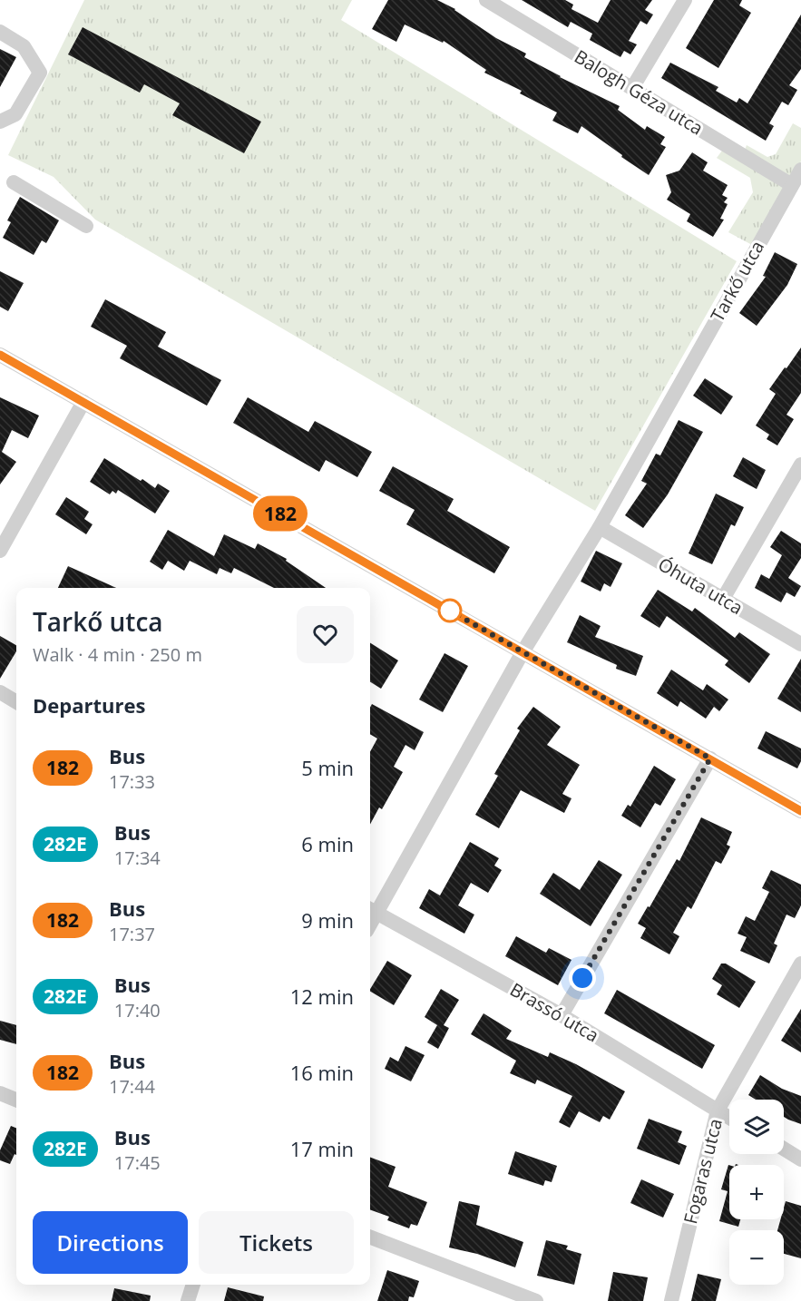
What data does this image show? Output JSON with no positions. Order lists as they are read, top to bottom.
{
  "streets": {
    "street": [
      "Balogh Géza utca",
      "Tarkő utca",
      "Óhuta utca",
      "Brassó utca",
      "Fogaras utca"
    ]
  },
  "crossings": [
    ["Balogh Géza utca", "Tarkő utca"],
    ["Tarkő utca", "Óhuta utca"],
    ["Tarkő utca", "Brassó utca"],
    ["Brassó utca", "Fogaras utca"]
  ],
  "lines": ["bus line 182"],
  "page": {
    "on_map": "182",
    "heading": [
      ["Tarkő utca", "Walk · 4 min · 250 m"],
      "Departures"
    ],
    "list": [
      {
        "mark": "182",
        "name": "Bus",
        "note": "17:33",
        "value": "5 min"
      },
      {
        "mark": "282E",
        "name": "Bus",
        "note": "17:34",
        "value": "6 min"
      },
      {
        "mark": "182",
        "name": "Bus",
        "note": "17:37",
        "value": "9 min"
      },
      {
        "mark": "282E",
        "name": "Bus",
        "note": "17:40",
        "value": "12 min"
      },
      {
        "mark": "182",
        "name": "Bus",
        "note": "17:44",
        "value": "16 min"
      },
      {
        "mark": "282E",
        "name": "Bus",
        "note": "17:45",
        "value": "17 min"
      }
    ],
    "map_buttons": ["+", "−"],
    "buttons": ["Directions", "Tickets"]
  }
}
